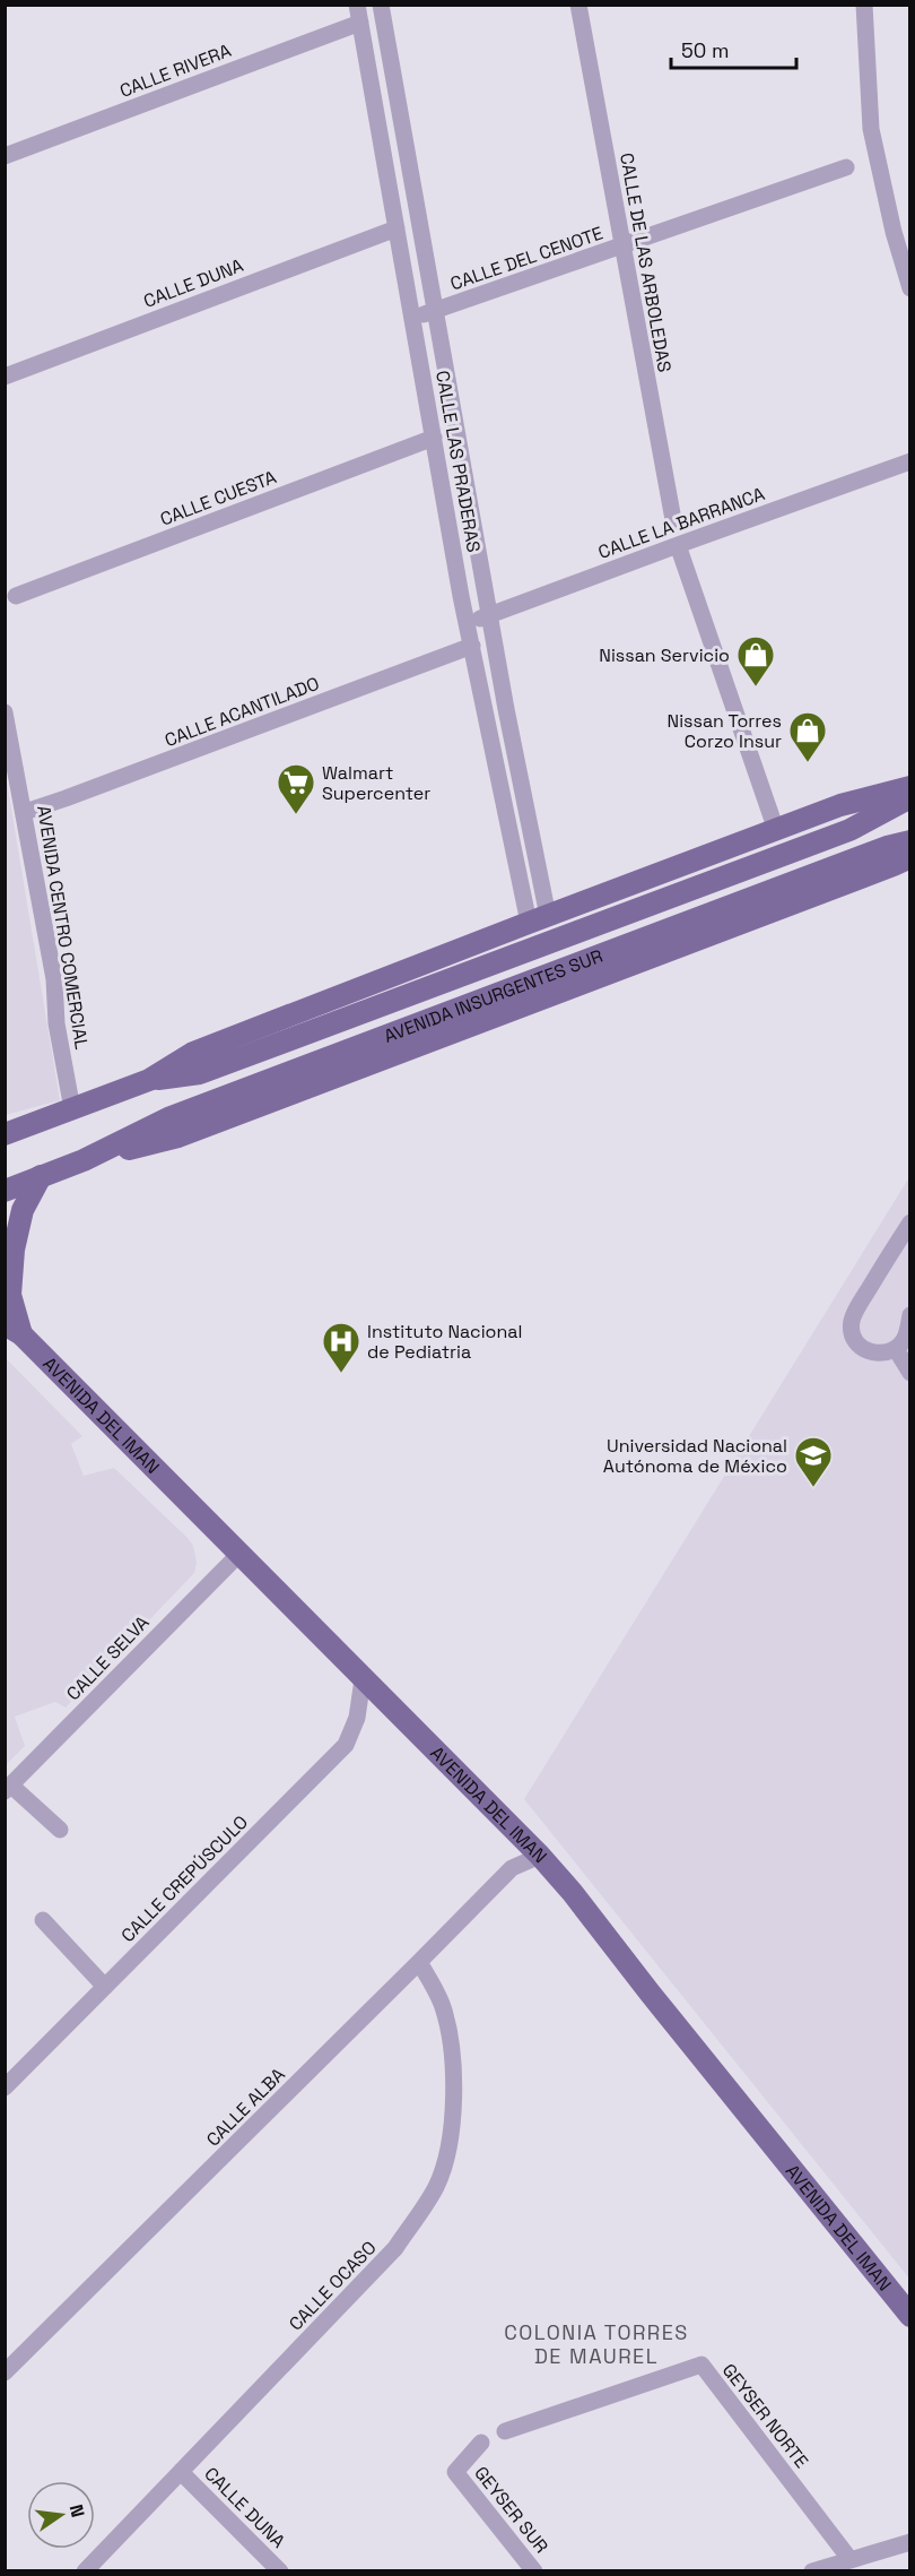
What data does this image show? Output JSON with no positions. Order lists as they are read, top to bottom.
{
  "streets": {
    "main road": ["AVENIDA INSURGENTES SUR", "AVENIDA DEL IMAN"],
    "street": [
      "CALLE RIVERA",
      "CALLE DEL CENOTE",
      "CALLE DE LAS ARBOLEDAS",
      "CALLE DUNA",
      "CALLE LAS PRADERAS",
      "CALLE CUESTA",
      "CALLE LA BARRANCA",
      "CALLE ACANTILADO",
      "AVENIDA CENTRO COMERCIAL",
      "CALLE SELVA",
      "CALLE CREPÚSCULO",
      "CALLE ALBA",
      "CALLE OCASO",
      "GEYSER NORTE",
      "GEYSER SUR"
    ]
  },
  "crossings": [
    ["CALLE RIVERA", "CALLE LAS PRADERAS"],
    ["CALLE DEL CENOTE", "CALLE DE LAS ARBOLEDAS"],
    ["CALLE DEL CENOTE", "CALLE LAS PRADERAS"],
    ["CALLE DUNA", "CALLE LAS PRADERAS"],
    ["CALLE DUNA", "CALLE OCASO"],
    ["CALLE LAS PRADERAS", "CALLE CUESTA"],
    ["CALLE LAS PRADERAS", "CALLE LA BARRANCA"],
    ["CALLE LAS PRADERAS", "CALLE ACANTILADO"],
    ["CALLE LAS PRADERAS", "AVENIDA INSURGENTES SUR"],
    ["CALLE ACANTILADO", "AVENIDA CENTRO COMERCIAL"],
    ["AVENIDA CENTRO COMERCIAL", "AVENIDA INSURGENTES SUR"],
    ["AVENIDA INSURGENTES SUR", "AVENIDA DEL IMAN"],
    ["AVENIDA DEL IMAN", "CALLE SELVA"],
    ["AVENIDA DEL IMAN", "CALLE CREPÚSCULO"],
    ["AVENIDA DEL IMAN", "CALLE ALBA"],
    ["CALLE ALBA", "CALLE OCASO"]
  ],
  "districts": ["COLONIA TORRES DE MAUREL"],
  "places": {
    "shop": ["Nissan Servicio", "Nissan Torres Corzo Insur"],
    "supermarket": ["Walmart Supercenter"],
    "hospital": ["Instituto Nacional de Pediatria"],
    "school or university": ["Universidad Nacional Autónoma de México"]
  },
  "scale_bar": "50 m",
  "north": "right"
}
